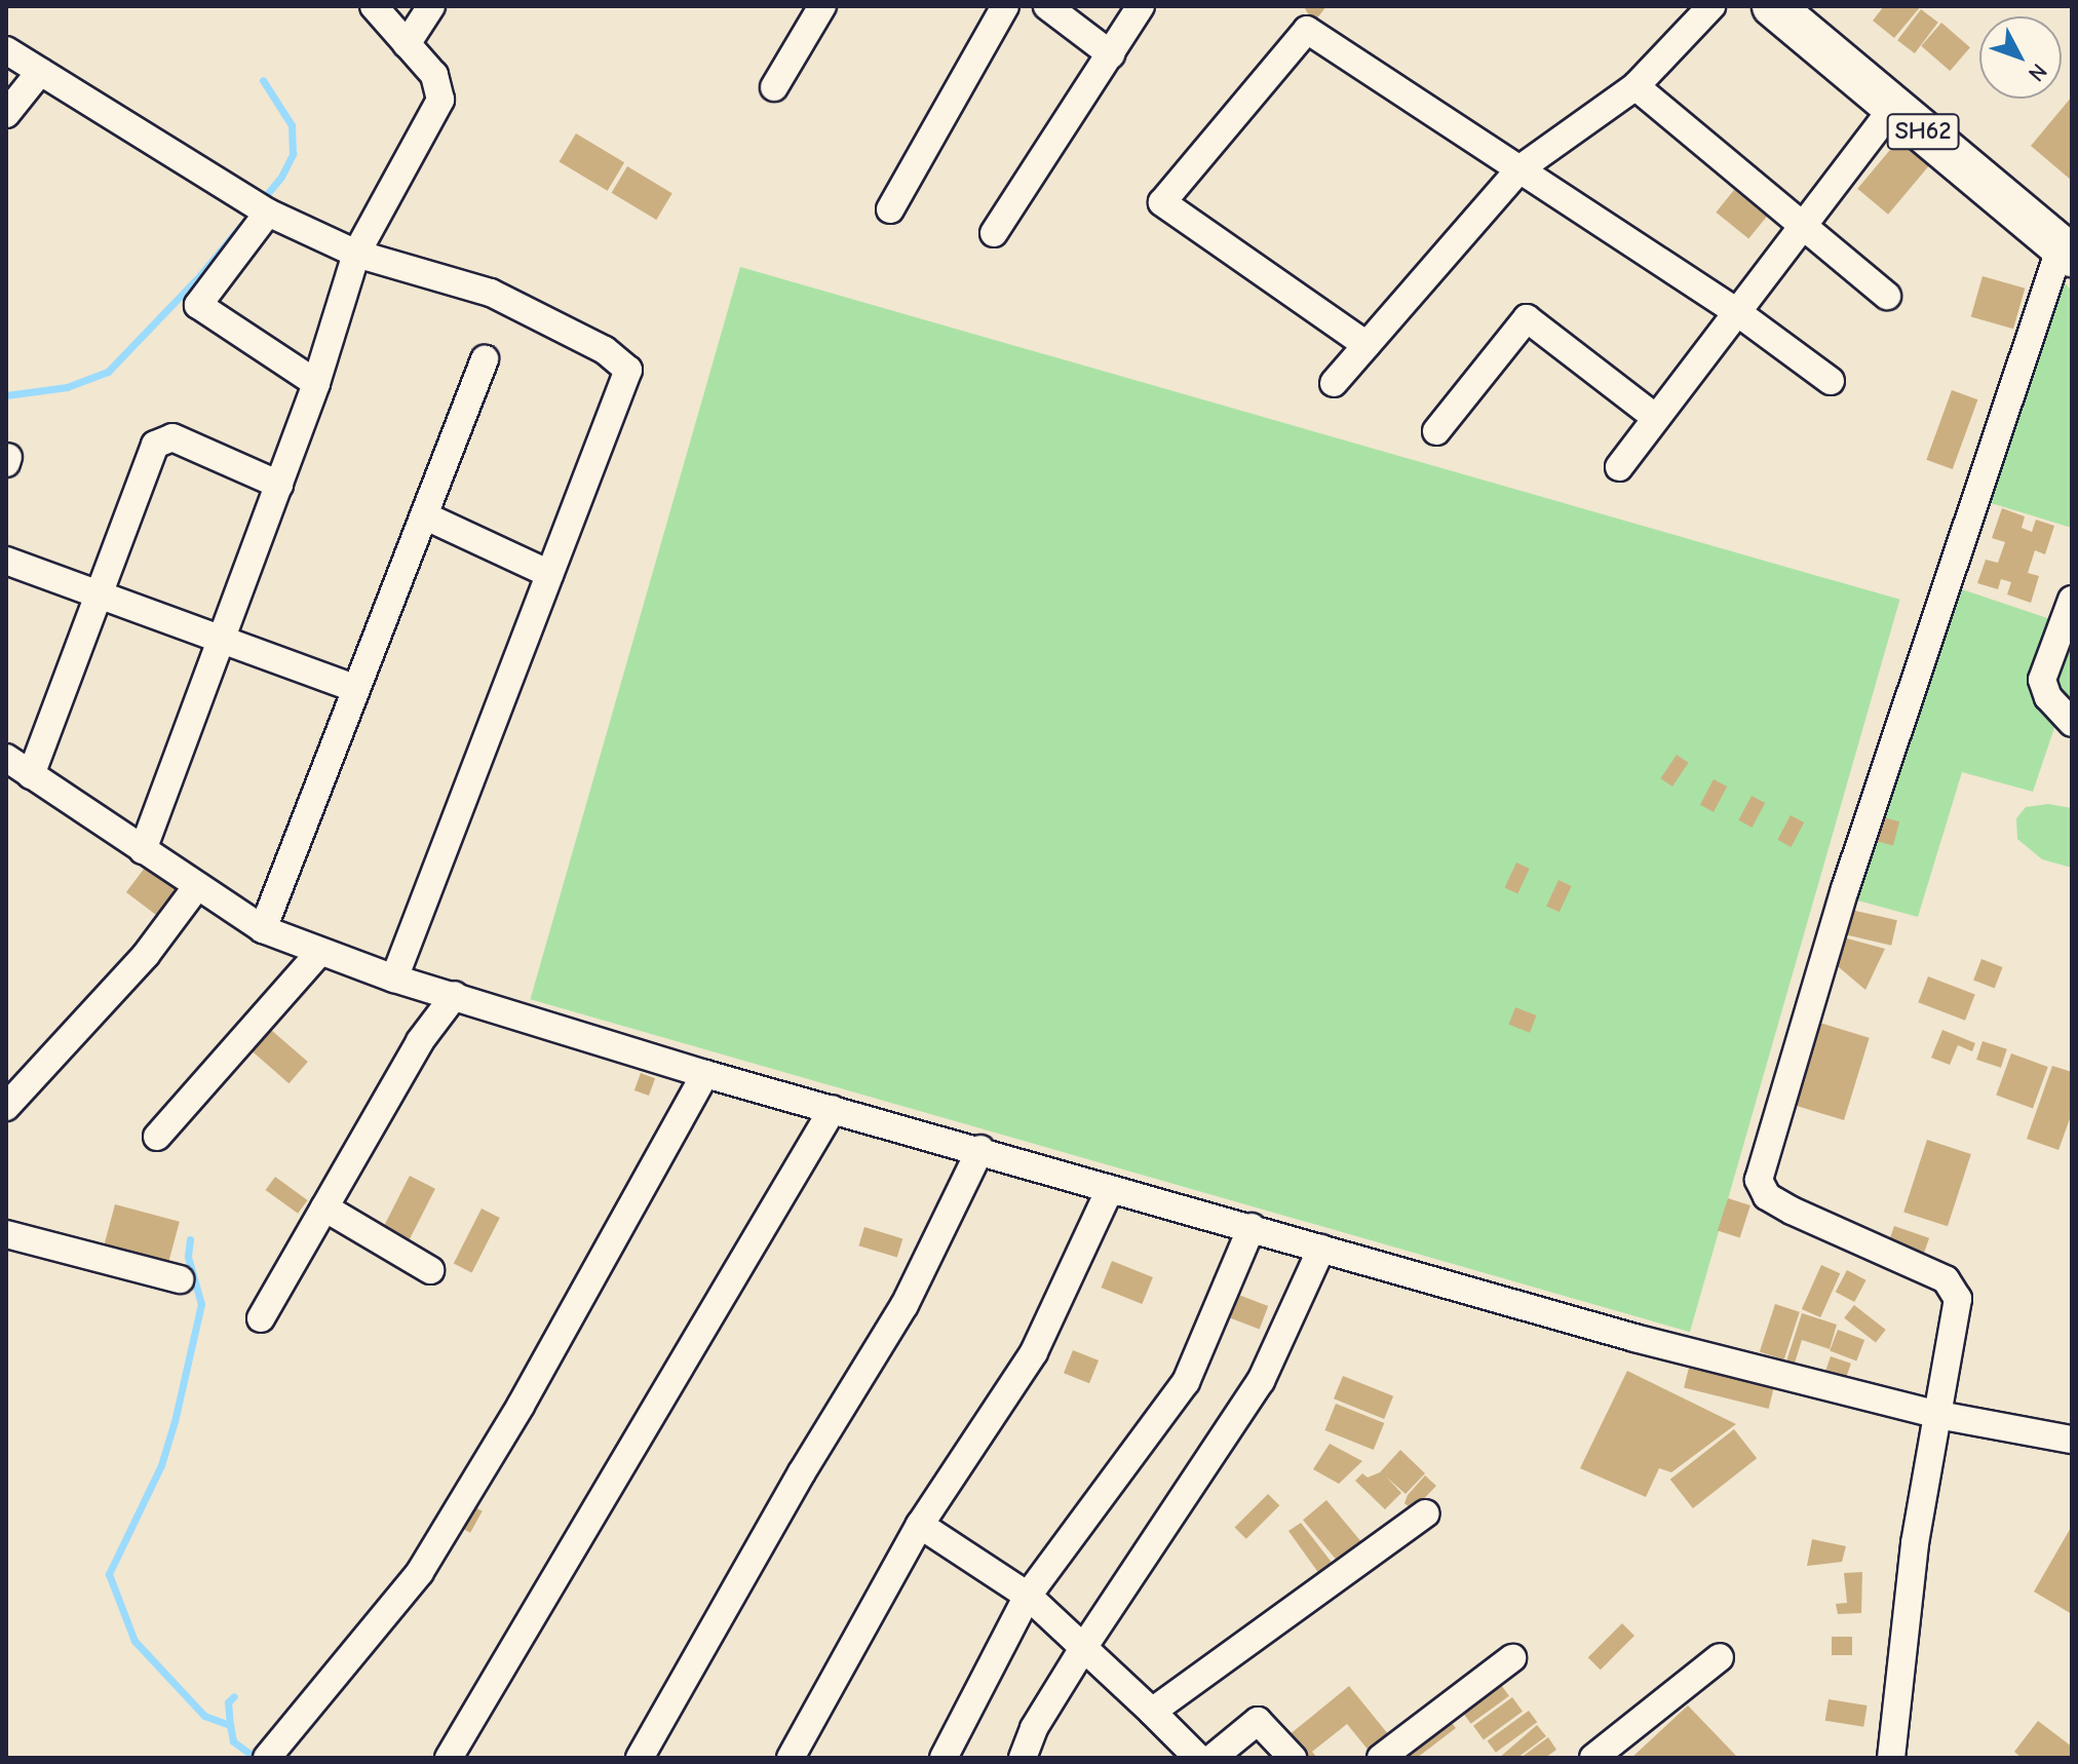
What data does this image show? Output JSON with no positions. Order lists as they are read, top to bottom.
{
  "streets": {
    "main road": ["SH62"]
  },
  "north": "bottom right"
}
